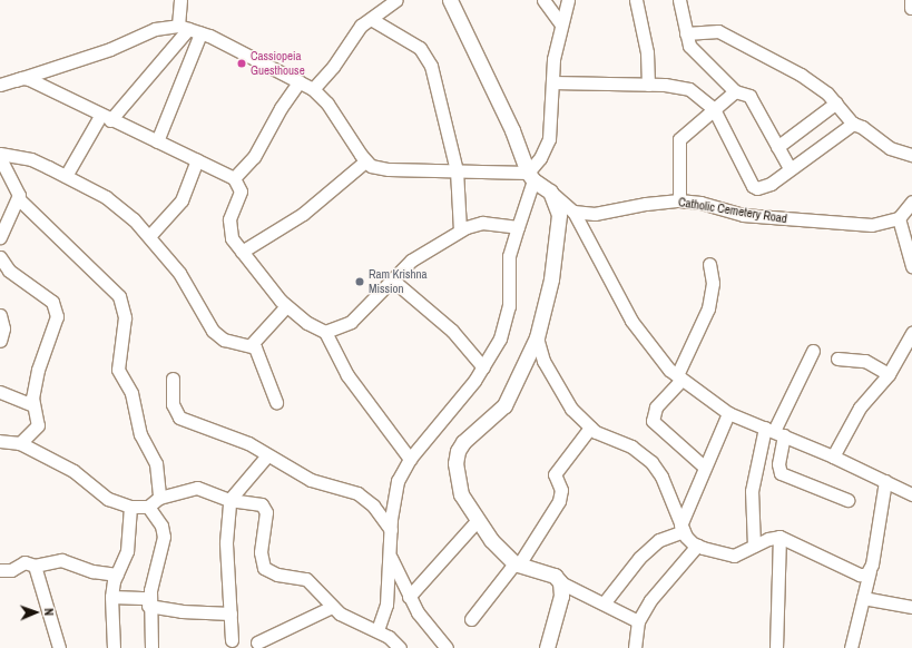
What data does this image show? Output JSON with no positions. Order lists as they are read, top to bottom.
{
  "streets": {
    "street": ["Catholic Cemetery Road"]
  },
  "places": ["Cassiopeia Guesthouse", "Ram Krishna Mission"],
  "north": "right"
}
